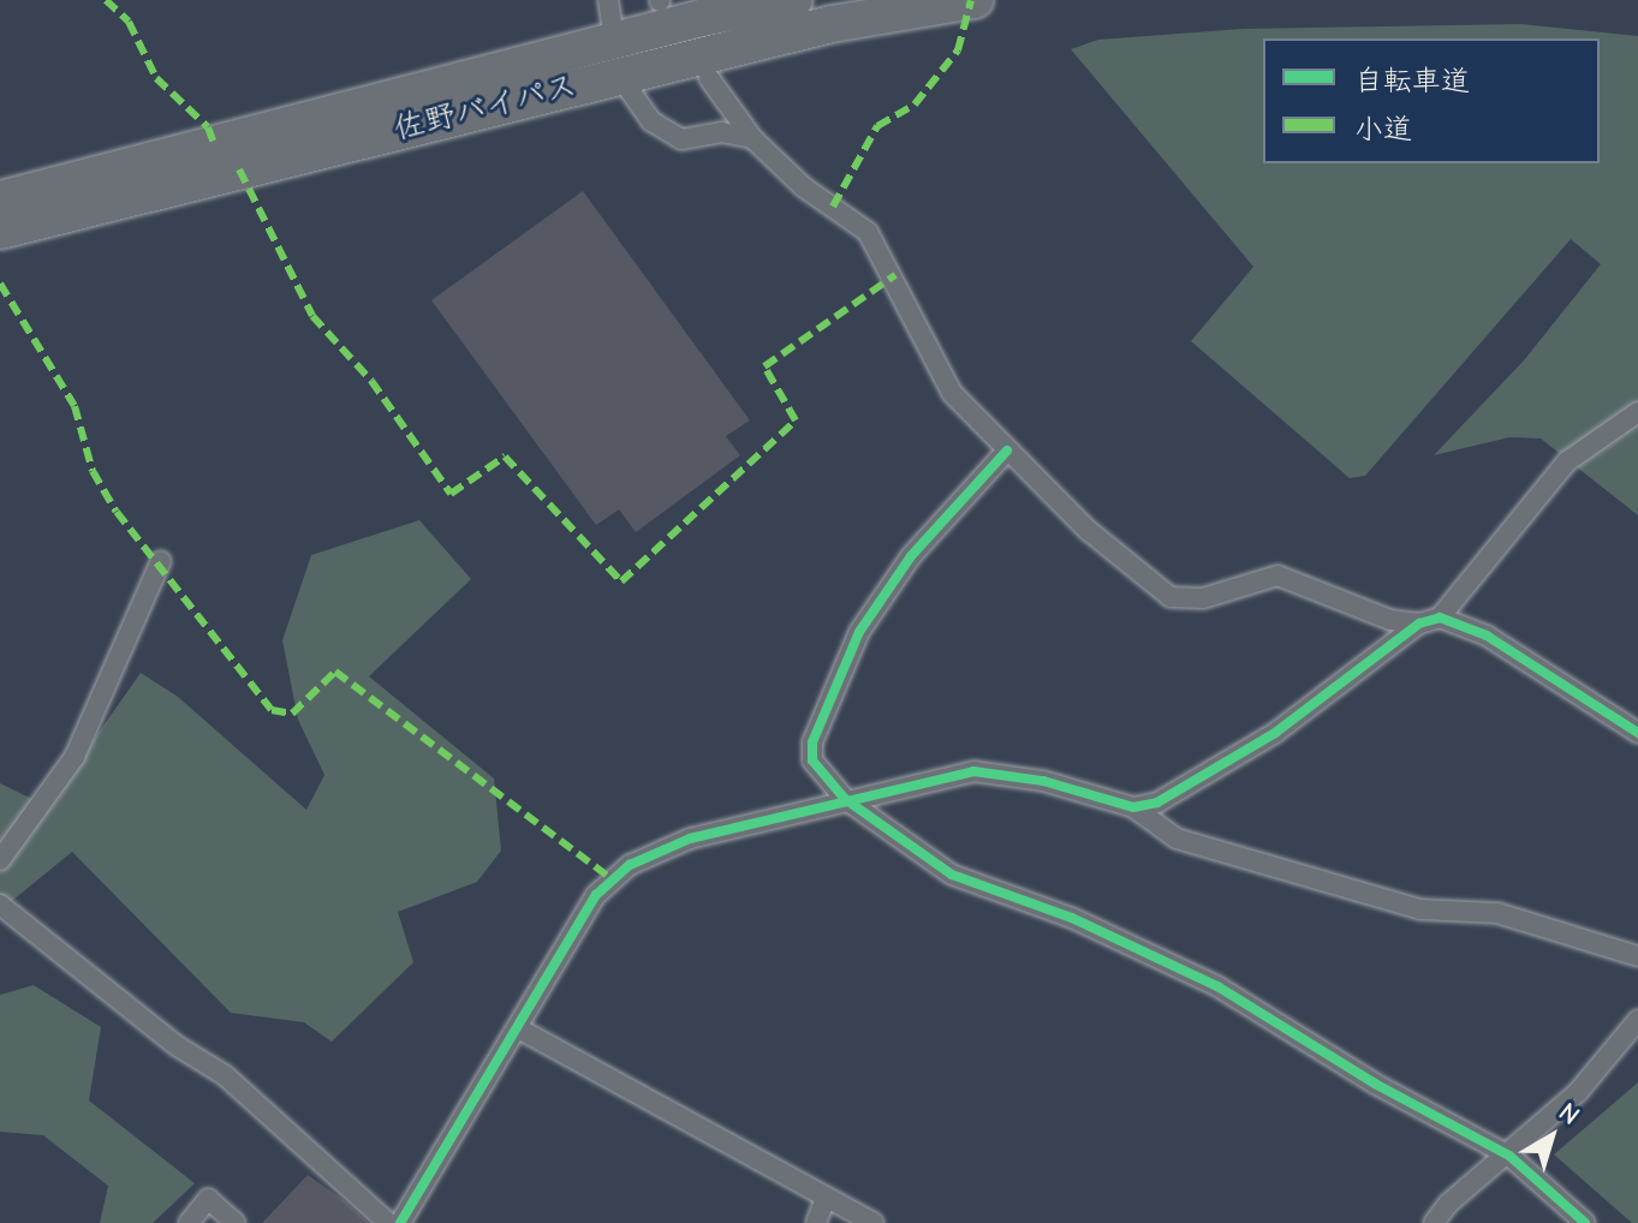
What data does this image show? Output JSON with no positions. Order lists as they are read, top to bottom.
{
  "streets": {
    "highway": ["佐野バイパス"]
  },
  "legend": ["自転車道", "小道"],
  "north": "top right"
}
